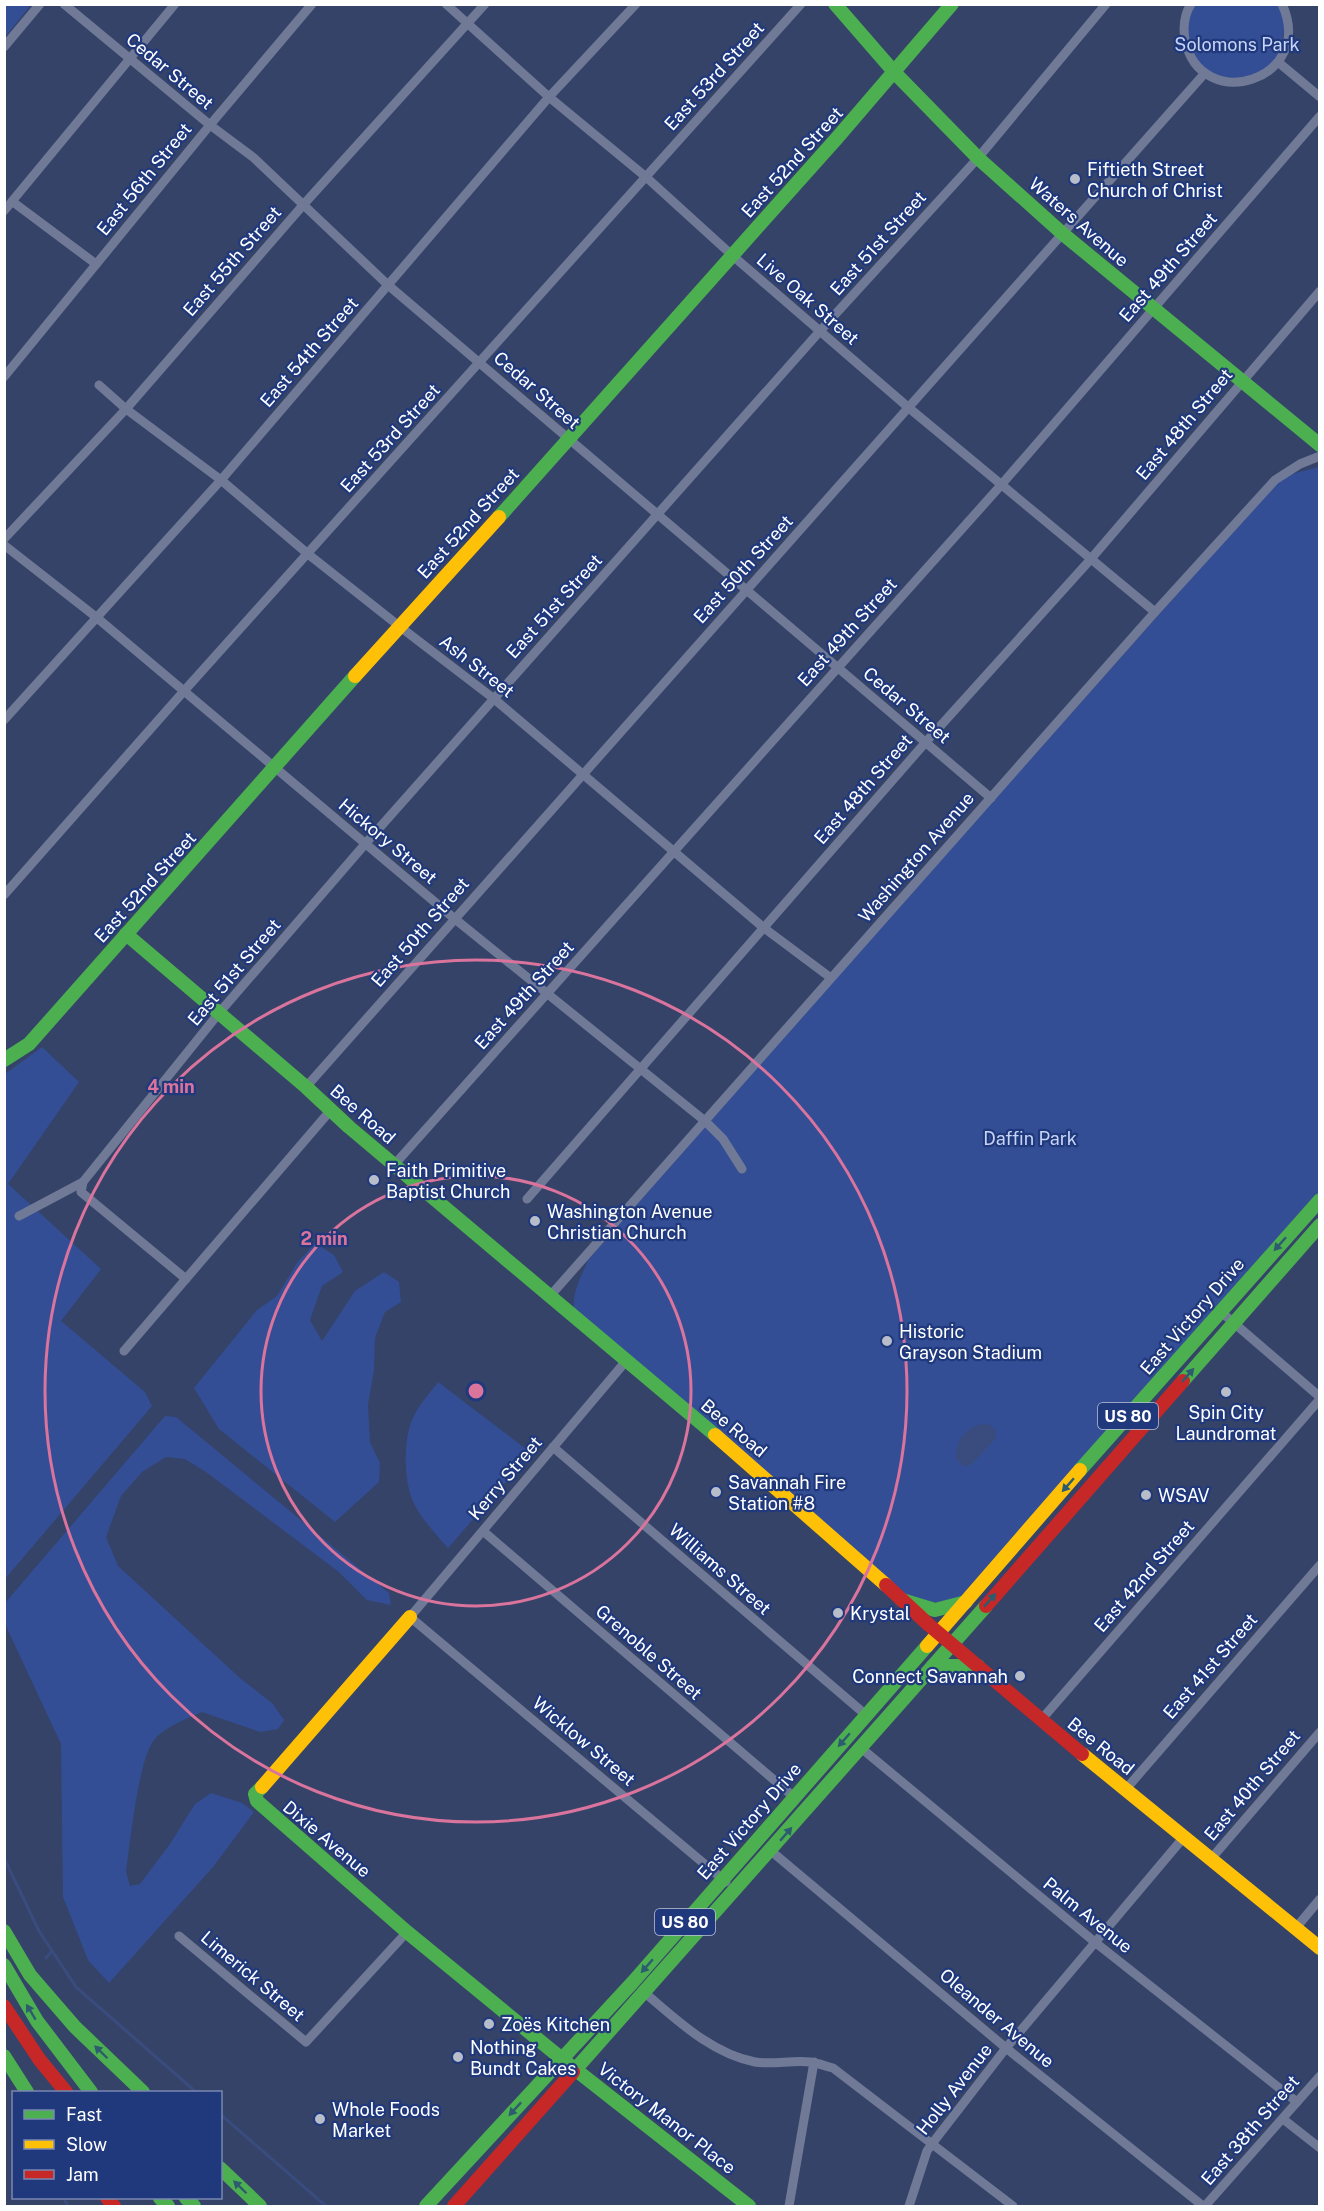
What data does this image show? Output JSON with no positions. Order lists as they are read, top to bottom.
{
  "streets": {
    "main road": [
      "East 52nd Street",
      "Waters Avenue",
      "Bee Road",
      "East Victory Drive",
      "US 80",
      "Dixie Avenue",
      "Victory Manor Place"
    ],
    "street": [
      "Cedar Street",
      "East 53rd Street",
      "East 56th Street",
      "East 51st Street",
      "East 55th Street",
      "East 49th Street",
      "Live Oak Street",
      "East 54th Street",
      "East 48th Street",
      "East 50th Street",
      "Ash Street",
      "Hickory Street",
      "Washington Avenue",
      "Kerry Street",
      "Williams Street",
      "East 42nd Street",
      "Grenoble Street",
      "East 41st Street",
      "Wicklow Street",
      "East 40th Street",
      "Palm Avenue",
      "Limerick Street",
      "Oleander Avenue",
      "Holly Avenue",
      "East 38th Street"
    ]
  },
  "crossings": [
    ["Cedar Street", "East 53rd Street"],
    ["Cedar Street", "East 52nd Street"],
    ["Cedar Street", "East 56th Street"],
    ["Cedar Street", "East 51st Street"],
    ["Cedar Street", "East 55th Street"],
    ["Cedar Street", "East 49th Street"],
    ["Cedar Street", "East 54th Street"],
    ["Cedar Street", "East 48th Street"],
    ["Cedar Street", "East 50th Street"],
    ["Cedar Street", "Washington Avenue"],
    ["East 53rd Street", "Live Oak Street"],
    ["East 53rd Street", "Ash Street"],
    ["East 53rd Street", "Hickory Street"],
    ["East 52nd Street", "Waters Avenue"],
    ["East 52nd Street", "Live Oak Street"],
    ["East 52nd Street", "Ash Street"],
    ["East 52nd Street", "Hickory Street"],
    ["East 52nd Street", "Bee Road"],
    ["Waters Avenue", "East 51st Street"],
    ["Waters Avenue", "East 49th Street"],
    ["Waters Avenue", "East 48th Street"],
    ["Waters Avenue", "East 50th Street"],
    ["East 51st Street", "Live Oak Street"],
    ["East 51st Street", "Ash Street"],
    ["East 51st Street", "Hickory Street"],
    ["East 51st Street", "Bee Road"],
    ["East 55th Street", "Live Oak Street"],
    ["East 55th Street", "Ash Street"],
    ["East 49th Street", "Live Oak Street"],
    ["East 49th Street", "Ash Street"],
    ["East 49th Street", "Hickory Street"],
    ["East 49th Street", "Bee Road"],
    ["Live Oak Street", "East 54th Street"],
    ["Live Oak Street", "East 48th Street"],
    ["Live Oak Street", "East 50th Street"],
    ["Live Oak Street", "Washington Avenue"],
    ["East 54th Street", "Ash Street"],
    ["East 54th Street", "Hickory Street"],
    ["East 48th Street", "Ash Street"],
    ["East 48th Street", "Hickory Street"],
    ["East 50th Street", "Ash Street"],
    ["East 50th Street", "Hickory Street"],
    ["East 50th Street", "Bee Road"],
    ["Ash Street", "Washington Avenue"],
    ["Hickory Street", "Washington Avenue"],
    ["Washington Avenue", "Bee Road"],
    ["Bee Road", "East Victory Drive"],
    ["Bee Road", "Kerry Street"],
    ["Bee Road", "East 42nd Street"],
    ["Bee Road", "East 41st Street"],
    ["Bee Road", "East 40th Street"],
    ["Bee Road", "Holly Avenue"],
    ["East Victory Drive", "Williams Street"],
    ["East Victory Drive", "Grenoble Street"],
    ["East Victory Drive", "Wicklow Street"],
    ["East Victory Drive", "Dixie Avenue"],
    ["East Victory Drive", "Palm Avenue"],
    ["East Victory Drive", "Oleander Avenue"],
    ["East Victory Drive", "Victory Manor Place"],
    ["Kerry Street", "Williams Street"],
    ["Kerry Street", "Grenoble Street"],
    ["Kerry Street", "Wicklow Street"],
    ["Kerry Street", "Dixie Avenue"],
    ["Wicklow Street", "Dixie Avenue"],
    ["Dixie Avenue", "Limerick Street"],
    ["Dixie Avenue", "Victory Manor Place"],
    ["Palm Avenue", "Holly Avenue"],
    ["Palm Avenue", "East 38th Street"],
    ["Oleander Avenue", "Holly Avenue"],
    ["Oleander Avenue", "East 38th Street"]
  ],
  "parks": ["Solomons Park", "Daffin Park"],
  "places": [
    "Fiftieth Street Church of Christ",
    "Faith Primitive Baptist Church",
    "Washington Avenue Christian Church",
    "Historic Grayson Stadium",
    "Spin City Laundromat",
    "Savannah Fire Station #8",
    "WSAV",
    "Krystal",
    "Connect Savannah",
    "Zoës Kitchen",
    "Nothing Bundt Cakes",
    "Whole Foods Market"
  ],
  "legend": ["Fast", "Slow", "Jam"],
  "rings": ["4 min", "2 min"]
}
